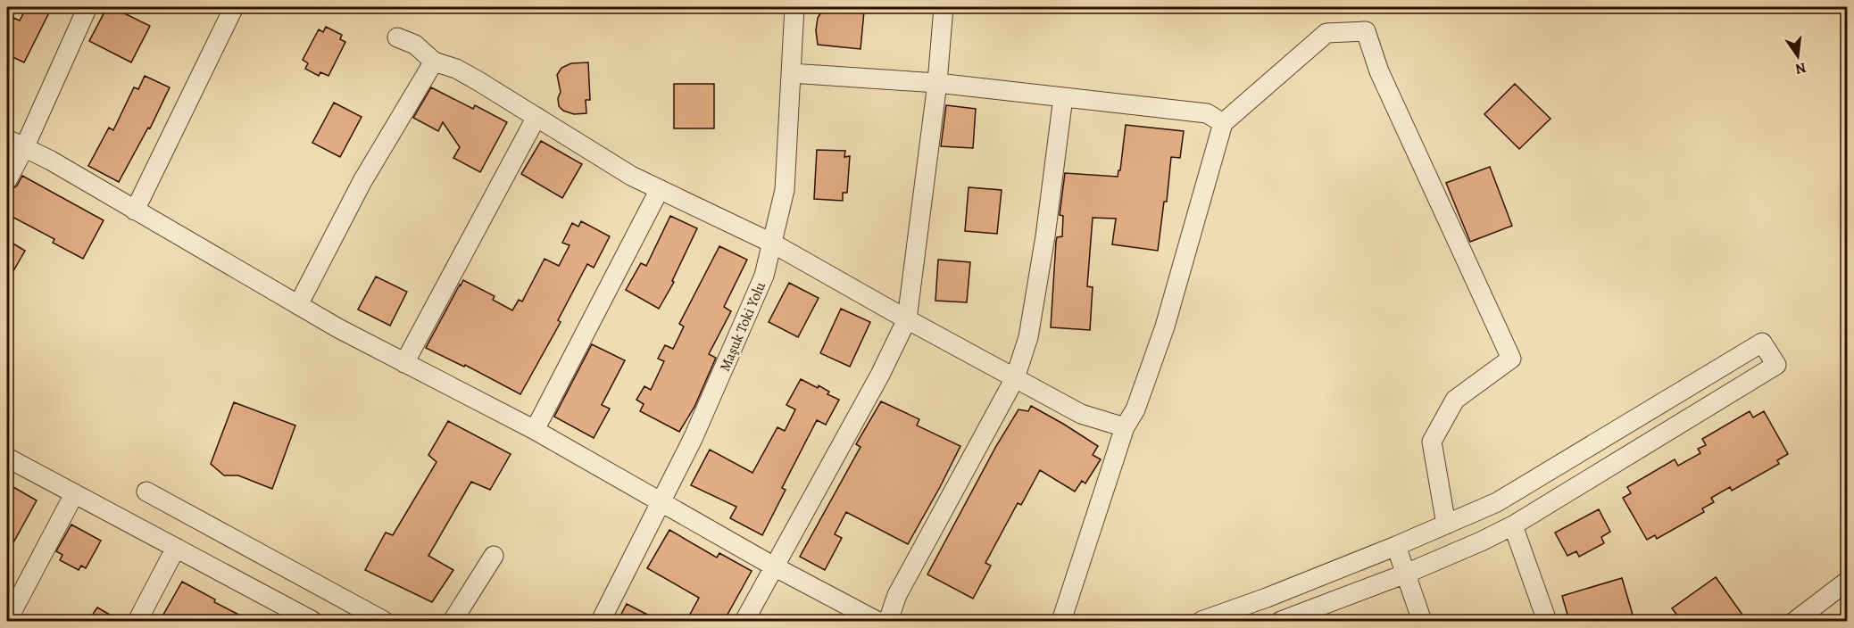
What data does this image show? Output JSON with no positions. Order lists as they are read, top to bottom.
{
  "streets": {
    "street": ["Maşuk Toki Yolu"]
  },
  "north": "bottom"
}
